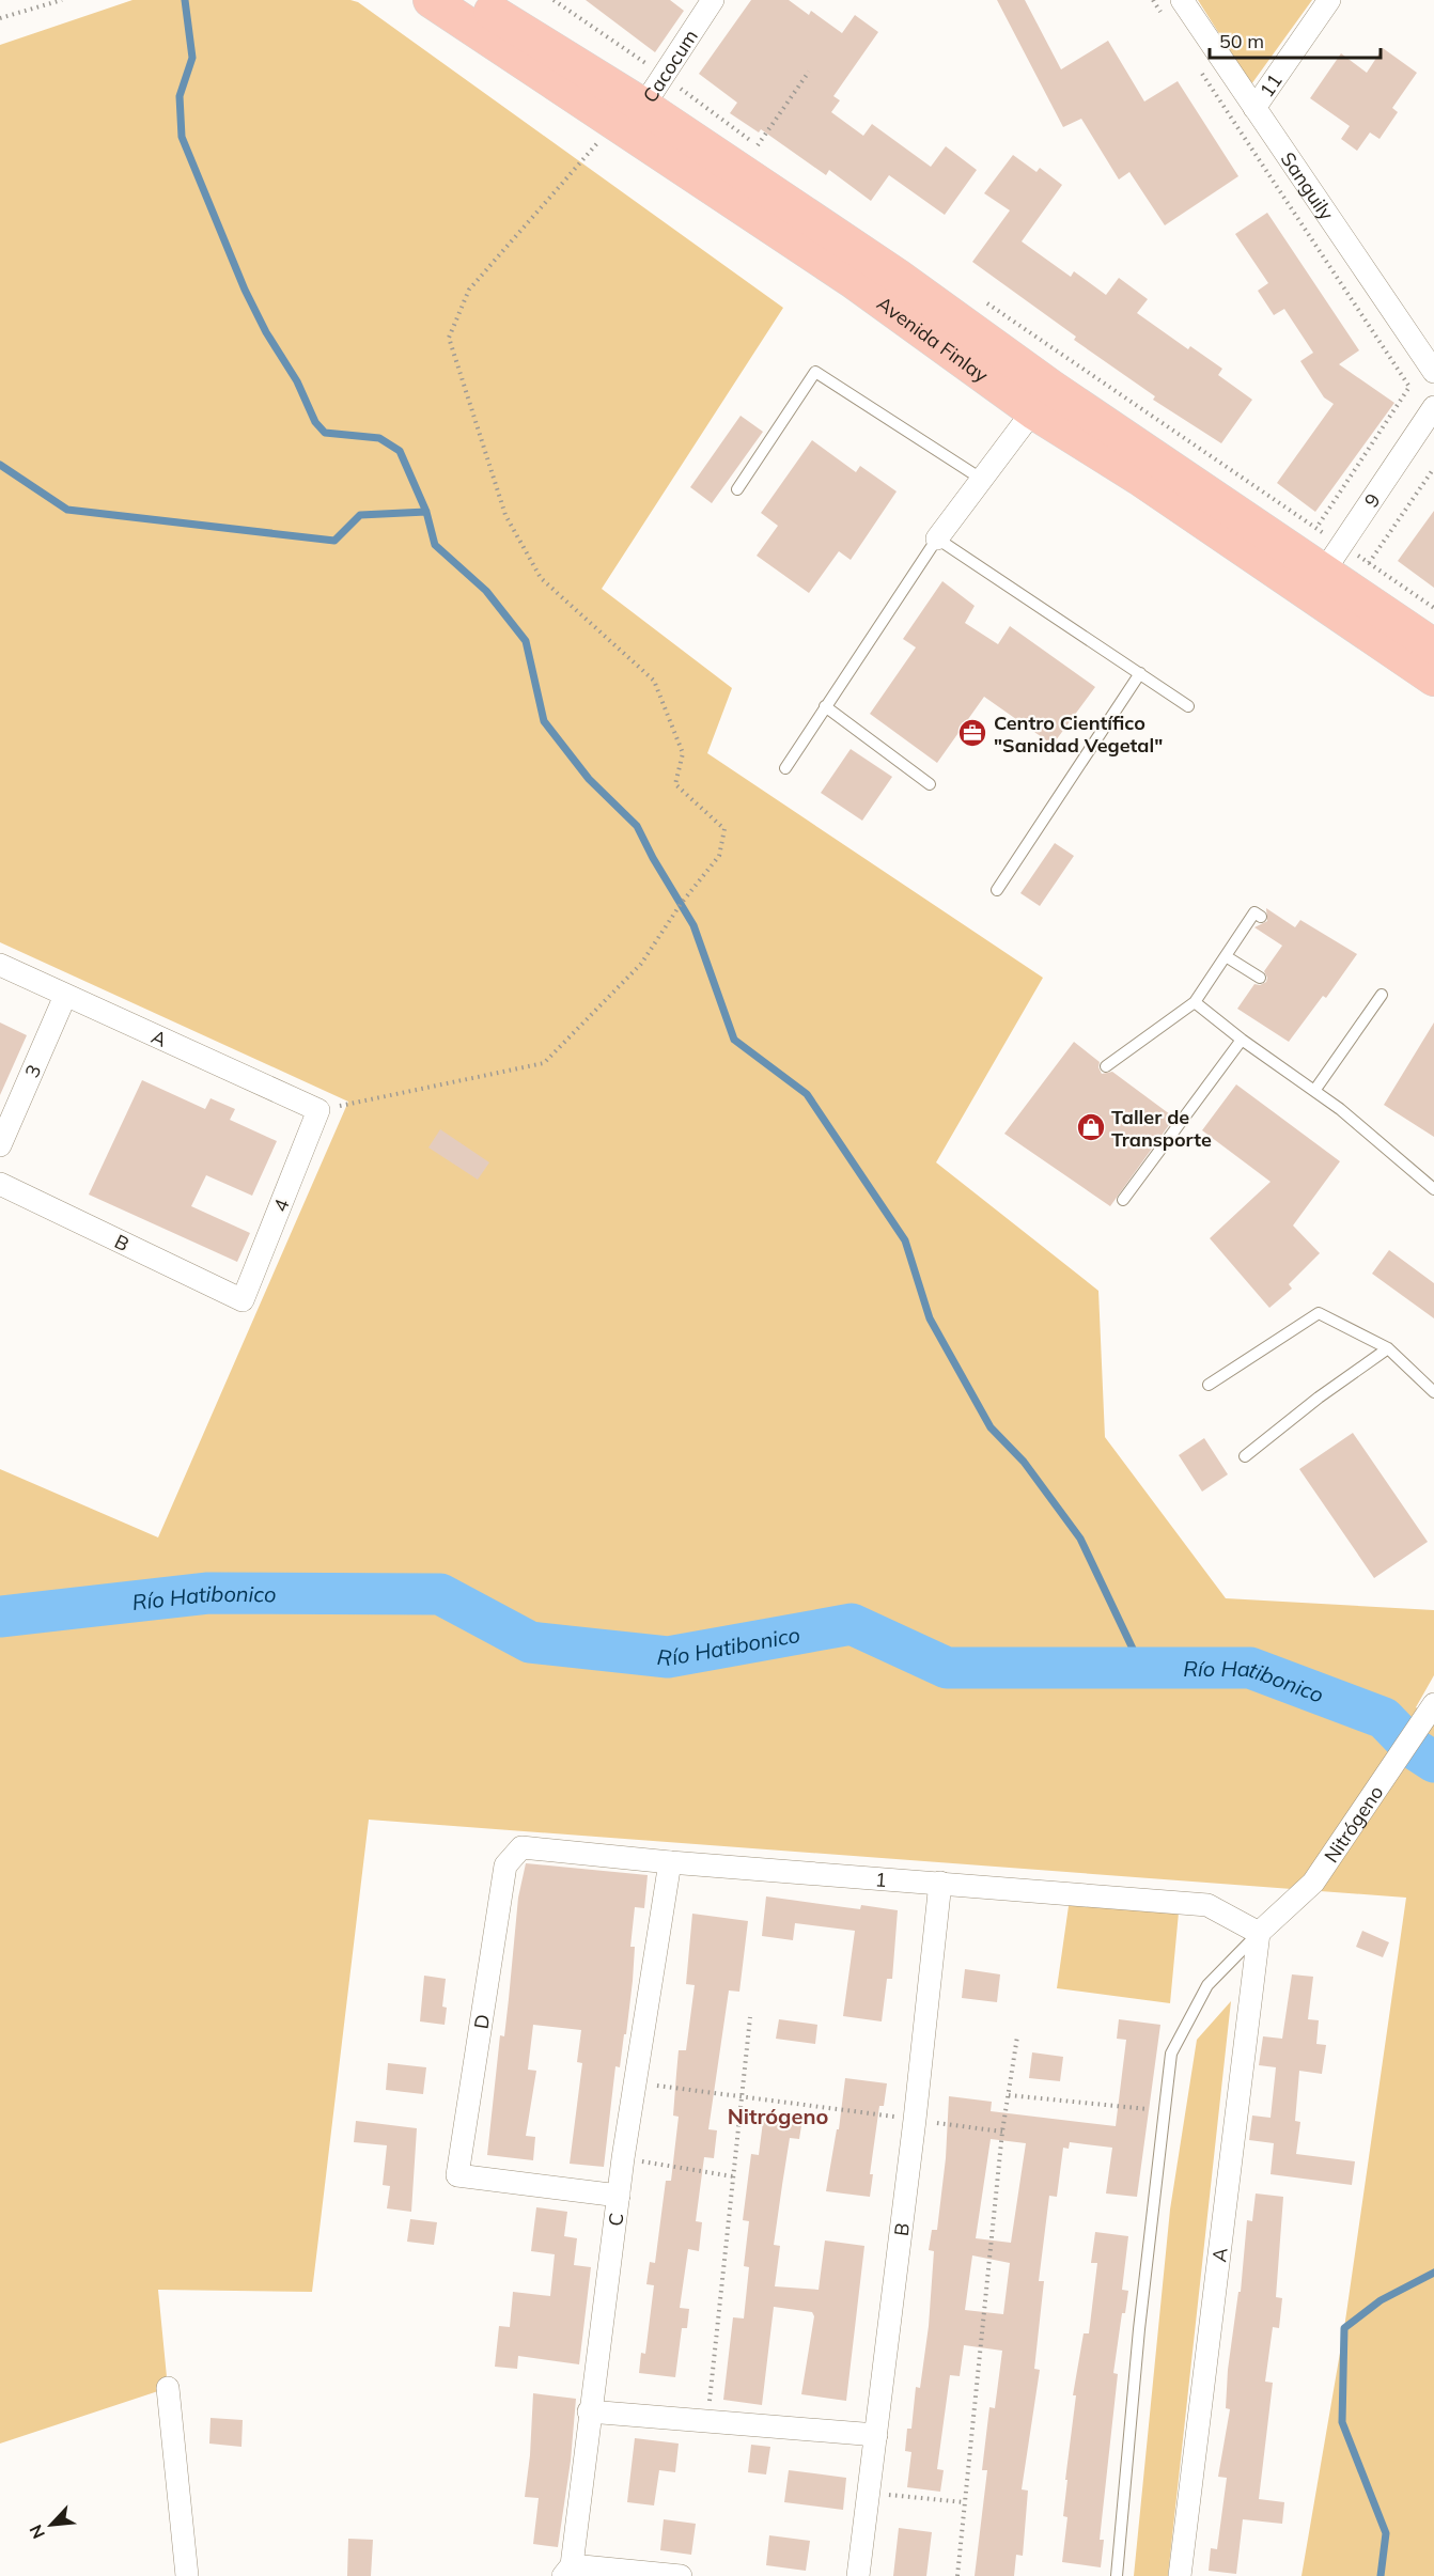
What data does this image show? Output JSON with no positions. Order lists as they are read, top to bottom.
{
  "streets": {
    "main road": ["Avenida Finlay"],
    "street": [
      "Cacocum",
      "11",
      "Sanguily",
      "9",
      "A",
      "3",
      "4",
      "B",
      "Nitrógeno",
      "1",
      "D",
      "C"
    ]
  },
  "crossings": [
    ["Cacocum", "Avenida Finlay"],
    ["11", "Sanguily"],
    ["Avenida Finlay", "9"],
    ["A", "3"],
    ["A", "4"],
    ["A", "Nitrógeno"],
    ["A", "1"],
    ["4", "B"],
    ["B", "1"],
    ["Nitrógeno", "1"],
    ["1", "D"],
    ["1", "C"],
    ["D", "C"]
  ],
  "districts": ["Nitrógeno"],
  "water": ["Río Hatibonico"],
  "places": {
    "office": ["Centro Científico \"Sanidad Vegetal\""],
    "shop": ["Taller de Transporte"]
  },
  "scale_bar": "50 m",
  "north": "bottom left"
}
